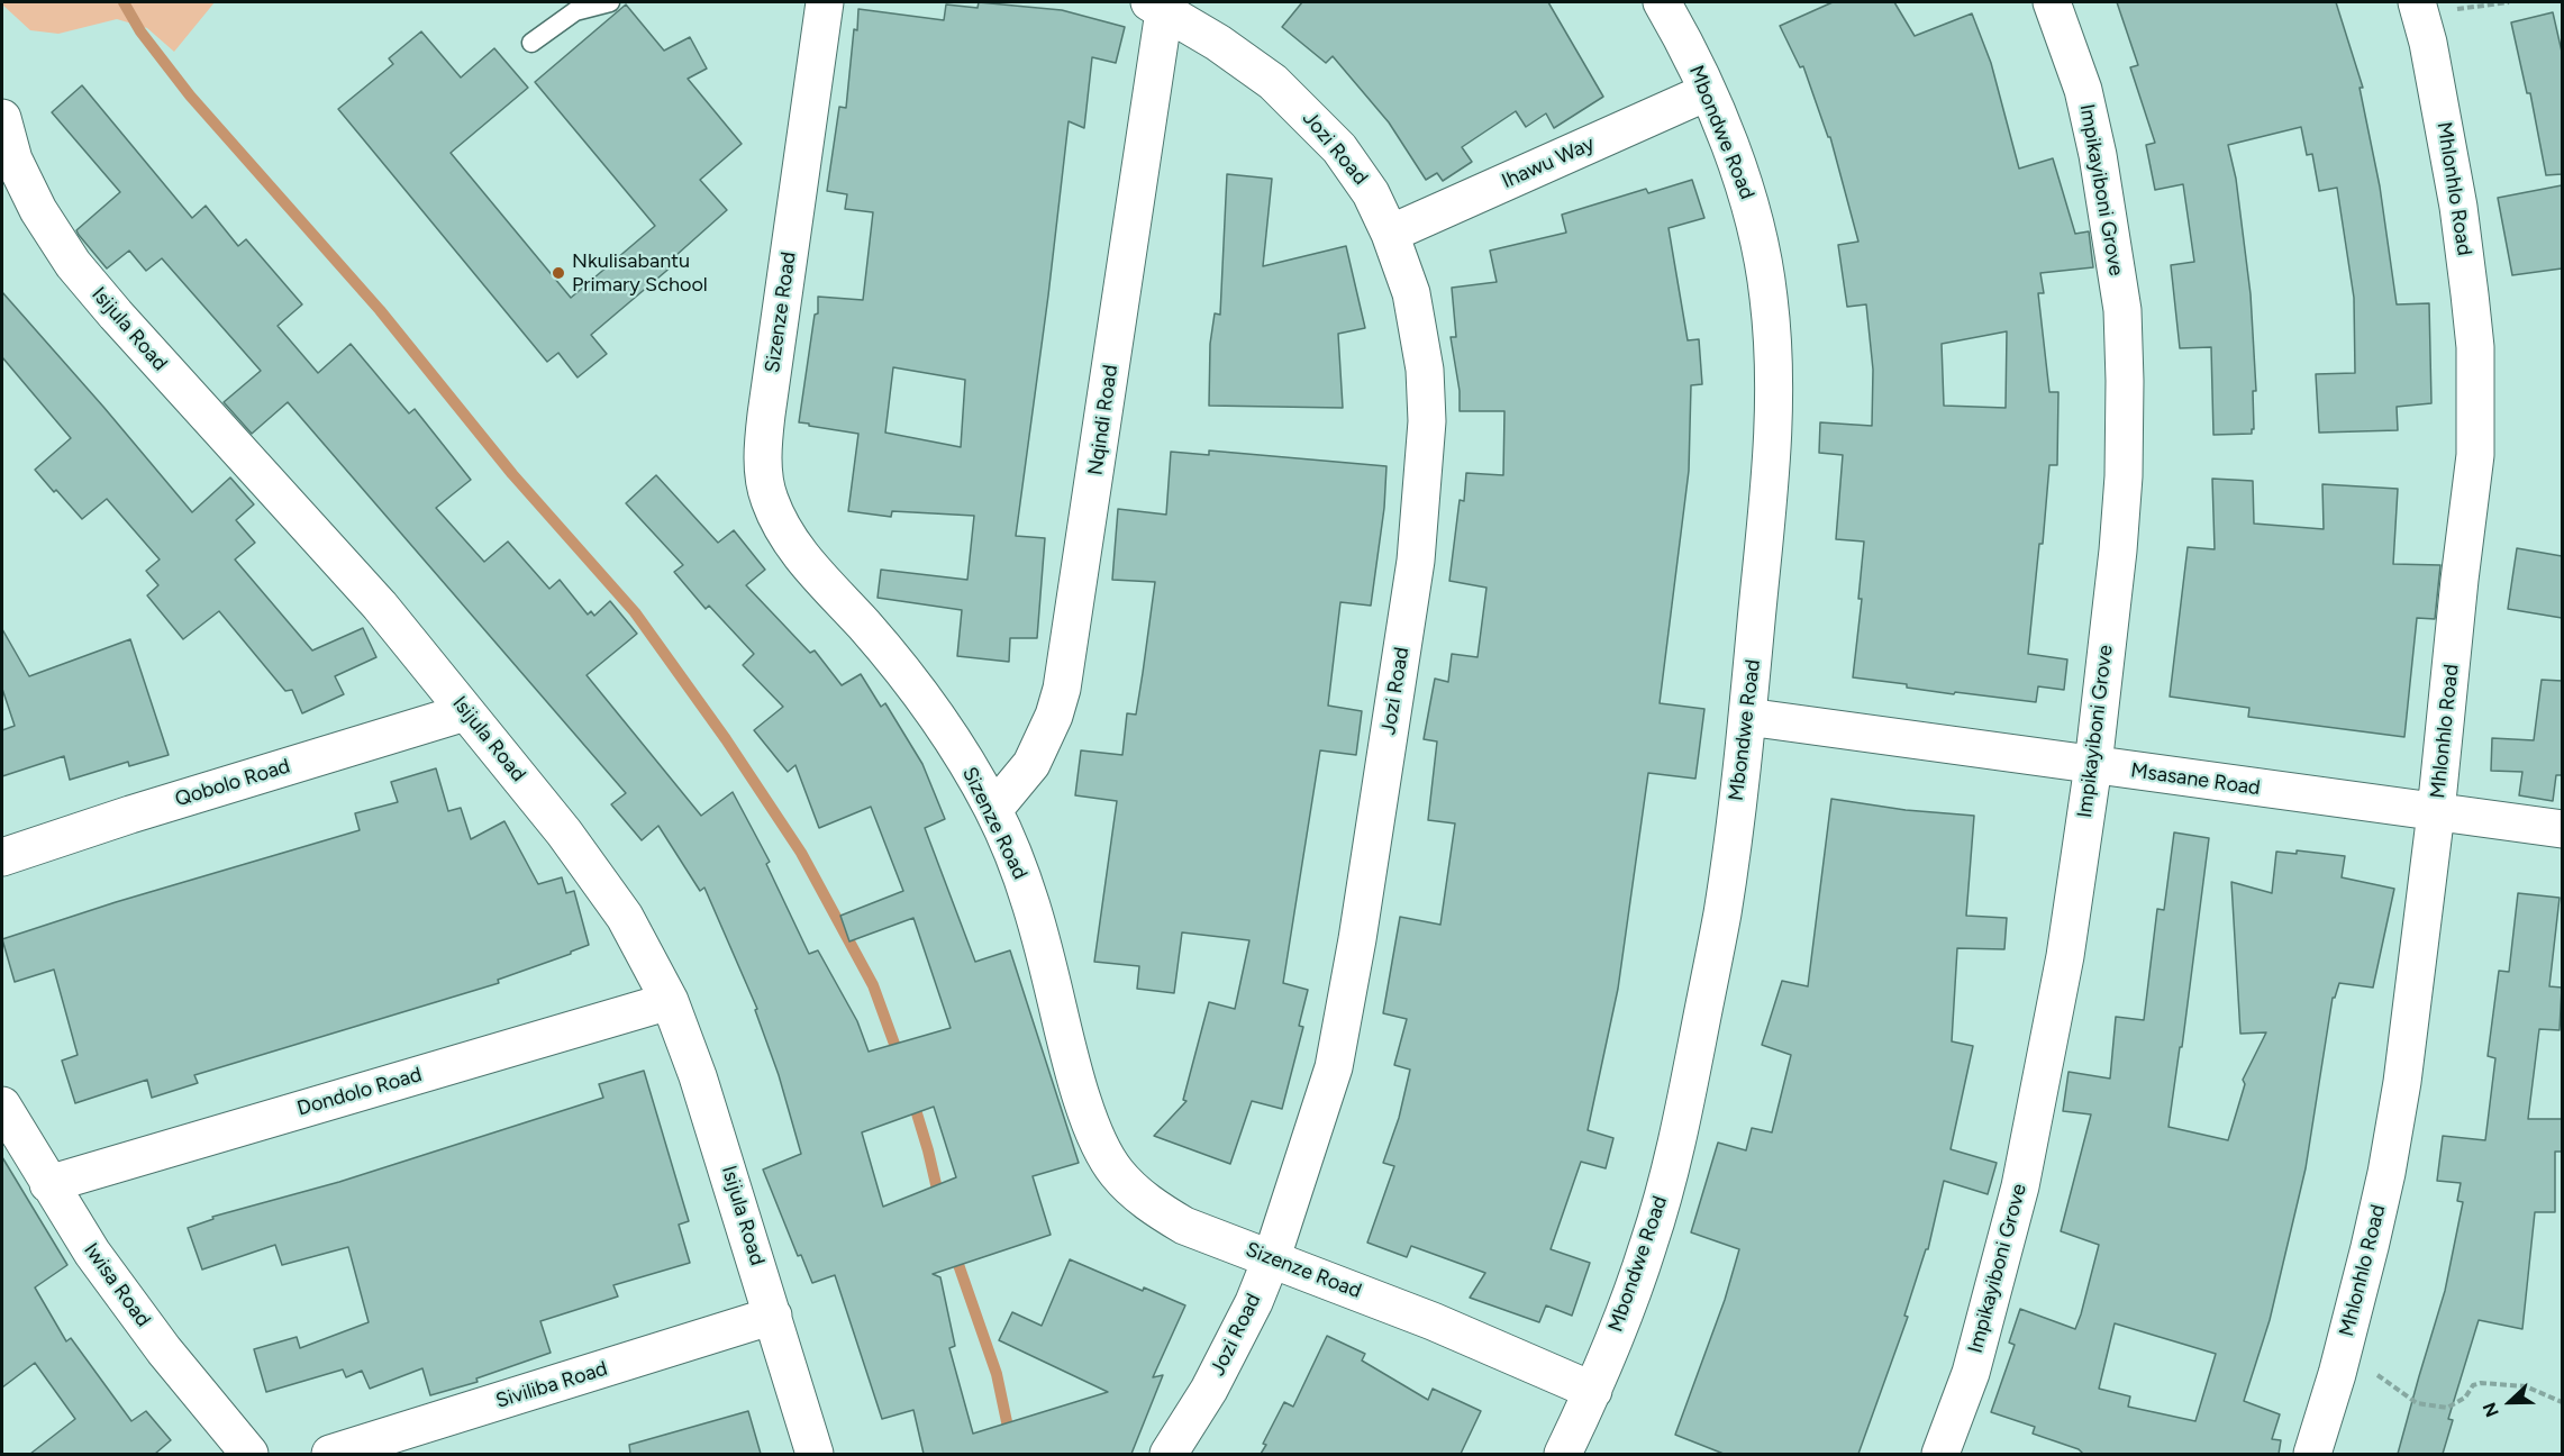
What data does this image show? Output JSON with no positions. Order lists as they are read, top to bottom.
{
  "streets": {
    "street": [
      "Mbondwe Road",
      "Jozi Road",
      "Ihawu Way",
      "Mhlonhlo Road",
      "Impikayiboni Grove",
      "Sizenze Road",
      "Isijula Road",
      "Nqindi Road",
      "Msasane Road",
      "Qobolo Road",
      "Dondolo Road",
      "Iwisa Road",
      "Siviliba Road"
    ]
  },
  "crossings": [
    ["Mbondwe Road", "Ihawu Way"],
    ["Mbondwe Road", "Sizenze Road"],
    ["Mbondwe Road", "Msasane Road"],
    ["Jozi Road", "Ihawu Way"],
    ["Jozi Road", "Sizenze Road"],
    ["Jozi Road", "Nqindi Road"],
    ["Mhlonhlo Road", "Msasane Road"],
    ["Impikayiboni Grove", "Msasane Road"],
    ["Sizenze Road", "Nqindi Road"],
    ["Isijula Road", "Qobolo Road"],
    ["Isijula Road", "Dondolo Road"],
    ["Isijula Road", "Siviliba Road"],
    ["Dondolo Road", "Iwisa Road"]
  ],
  "places": ["Nkulisabantu Primary School"],
  "north": "left"
}
